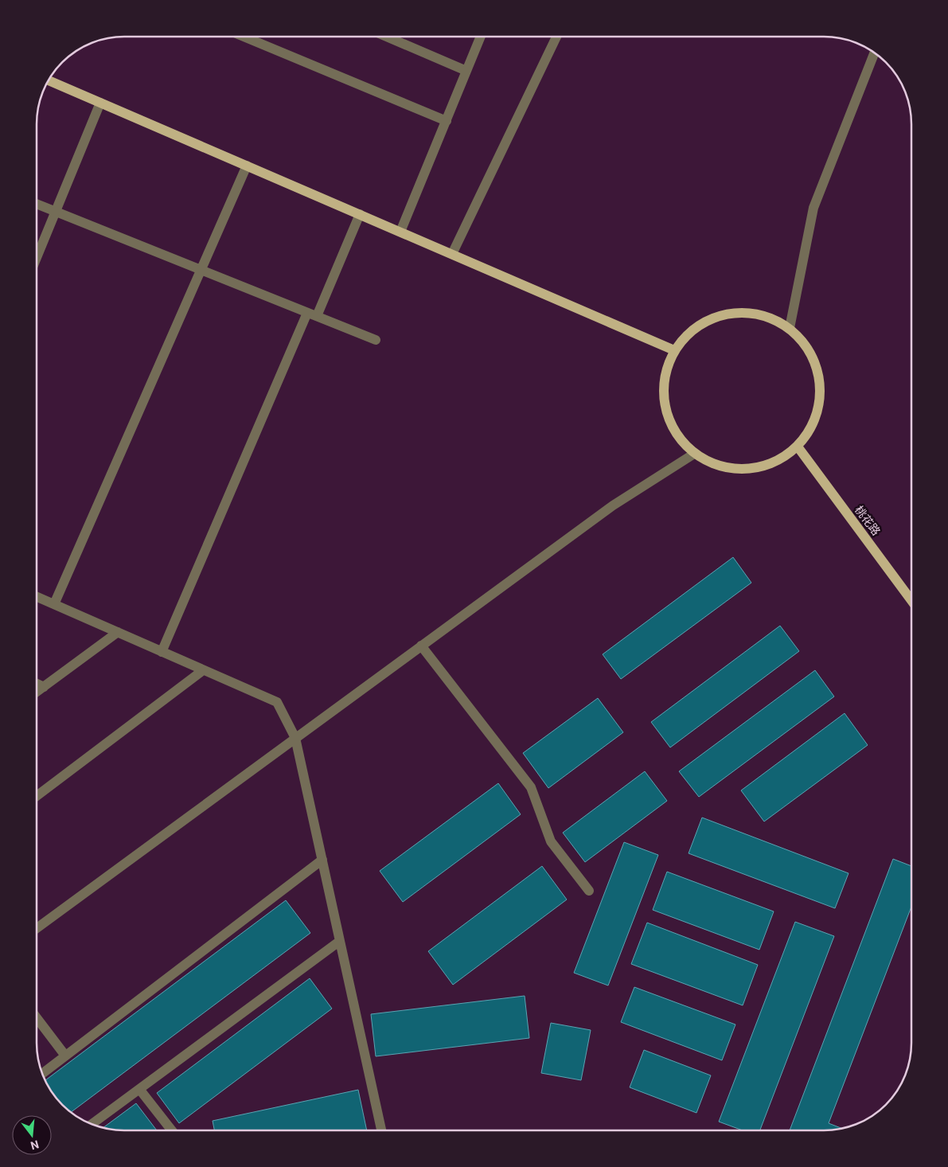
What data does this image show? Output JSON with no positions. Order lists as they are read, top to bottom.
{
  "streets": {
    "main road": ["桃花路"]
  },
  "north": "bottom"
}
